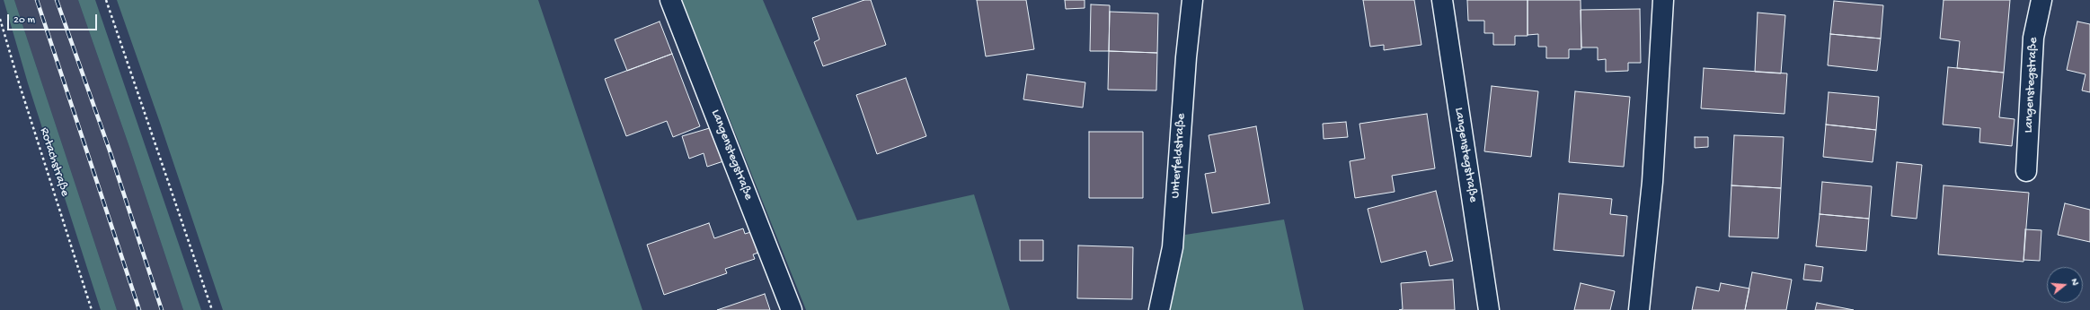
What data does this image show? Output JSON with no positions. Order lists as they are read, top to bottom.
{
  "streets": {
    "street": ["Langenstegstraße", "Unterfeldstraße"],
    "path": ["Rotachstraße"]
  },
  "scale_bar": "20 m",
  "north": "right"
}
